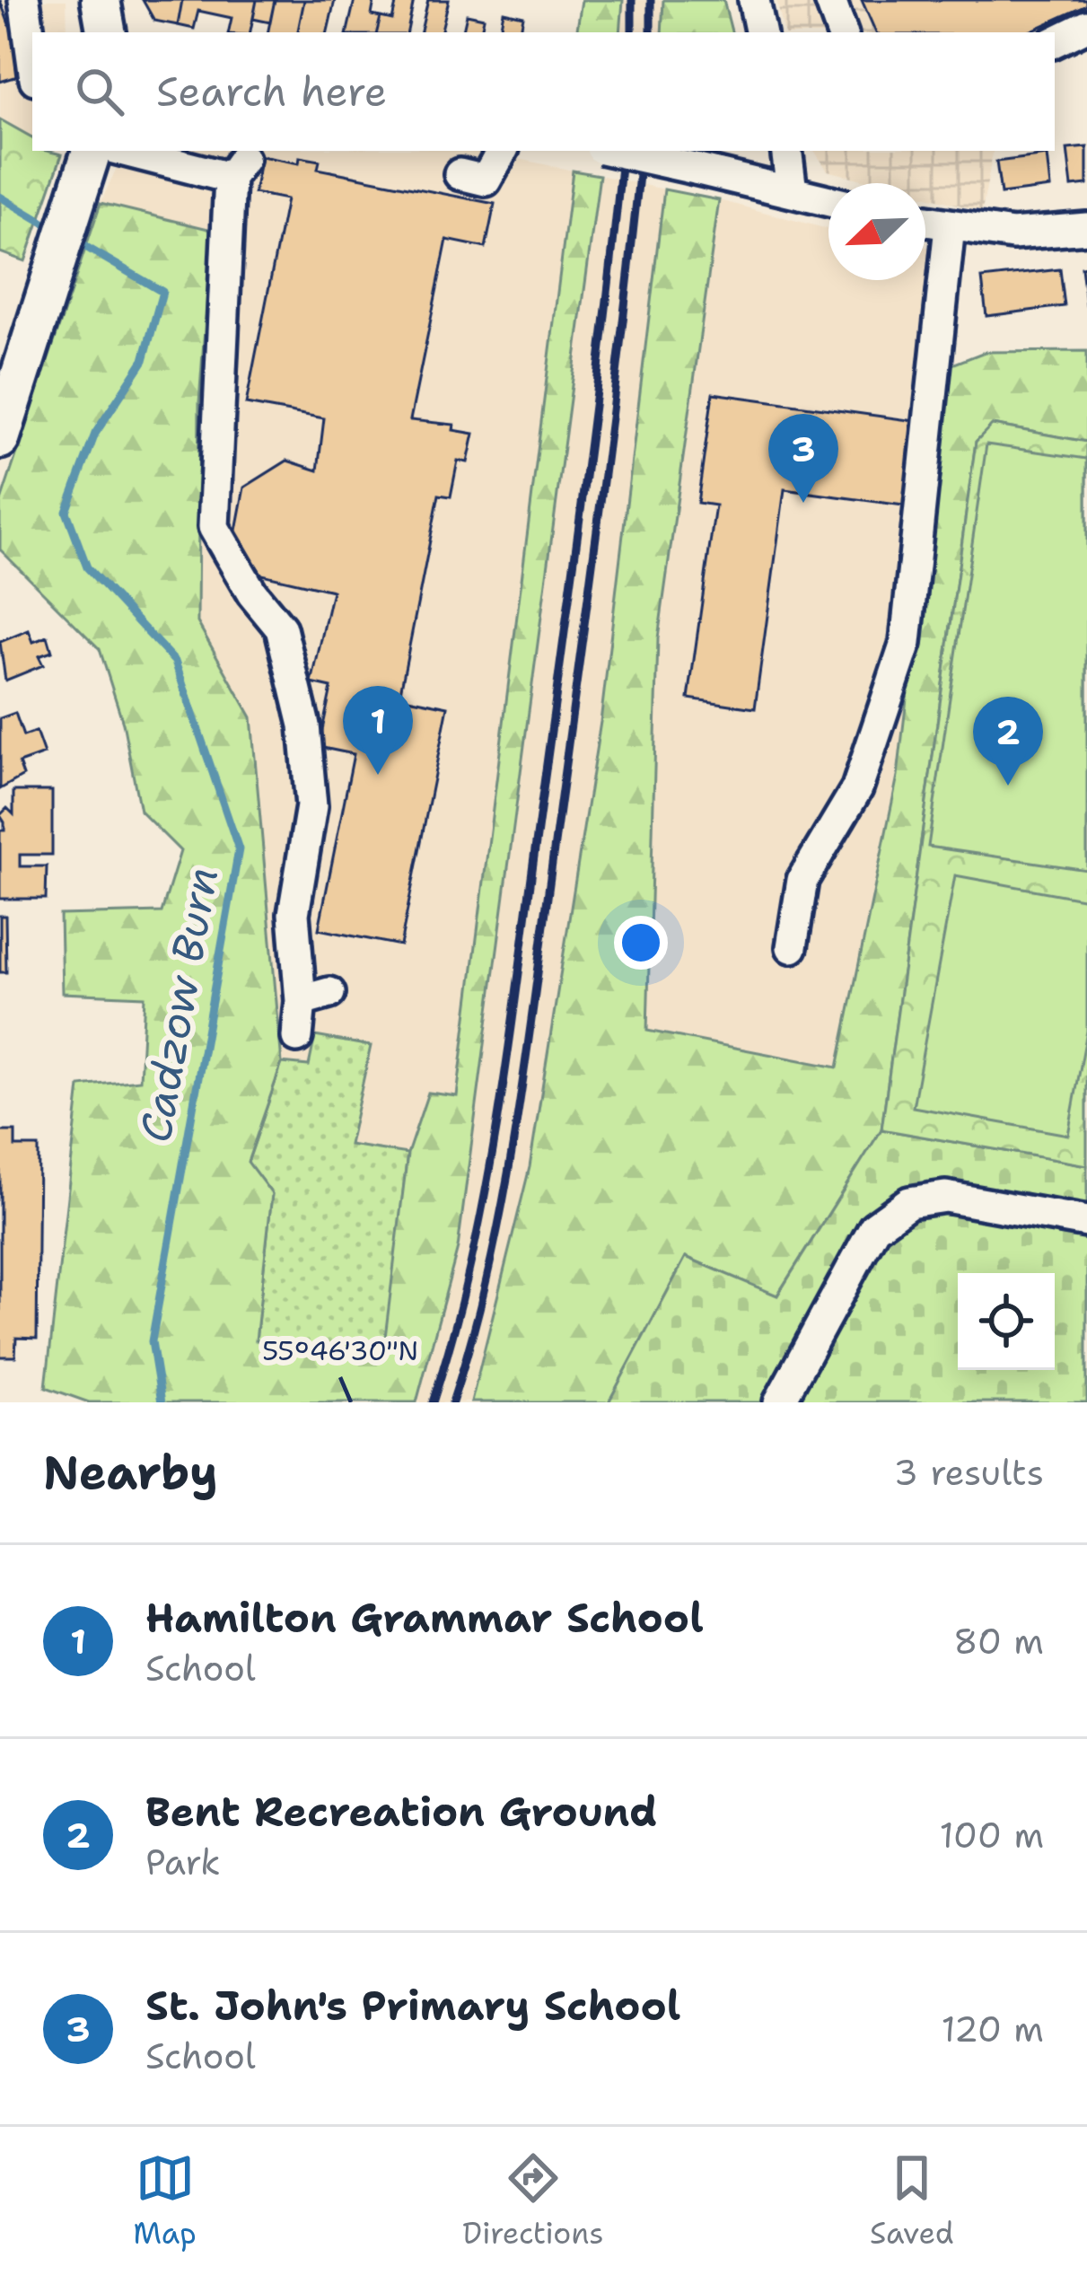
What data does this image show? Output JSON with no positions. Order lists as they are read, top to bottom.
{
  "water": ["Cadzow Burn"],
  "north": "bottom left",
  "page": {
    "search": "Search here",
    "pins": ["3", "1", "2"],
    "heading": ["Nearby", "3 results"],
    "list": [
      {
        "mark": "1",
        "name": "Hamilton Grammar School",
        "note": "School",
        "value": "80 m"
      },
      {
        "mark": "2",
        "name": "Bent Recreation Ground",
        "note": "Park",
        "value": "100 m"
      },
      {
        "mark": "3",
        "name": "St. John's Primary School",
        "note": "School",
        "value": "120 m"
      }
    ],
    "nav": ["Map", "Directions", "Saved"]
  },
  "coordinates": ["55°46'30\"N"]
}
